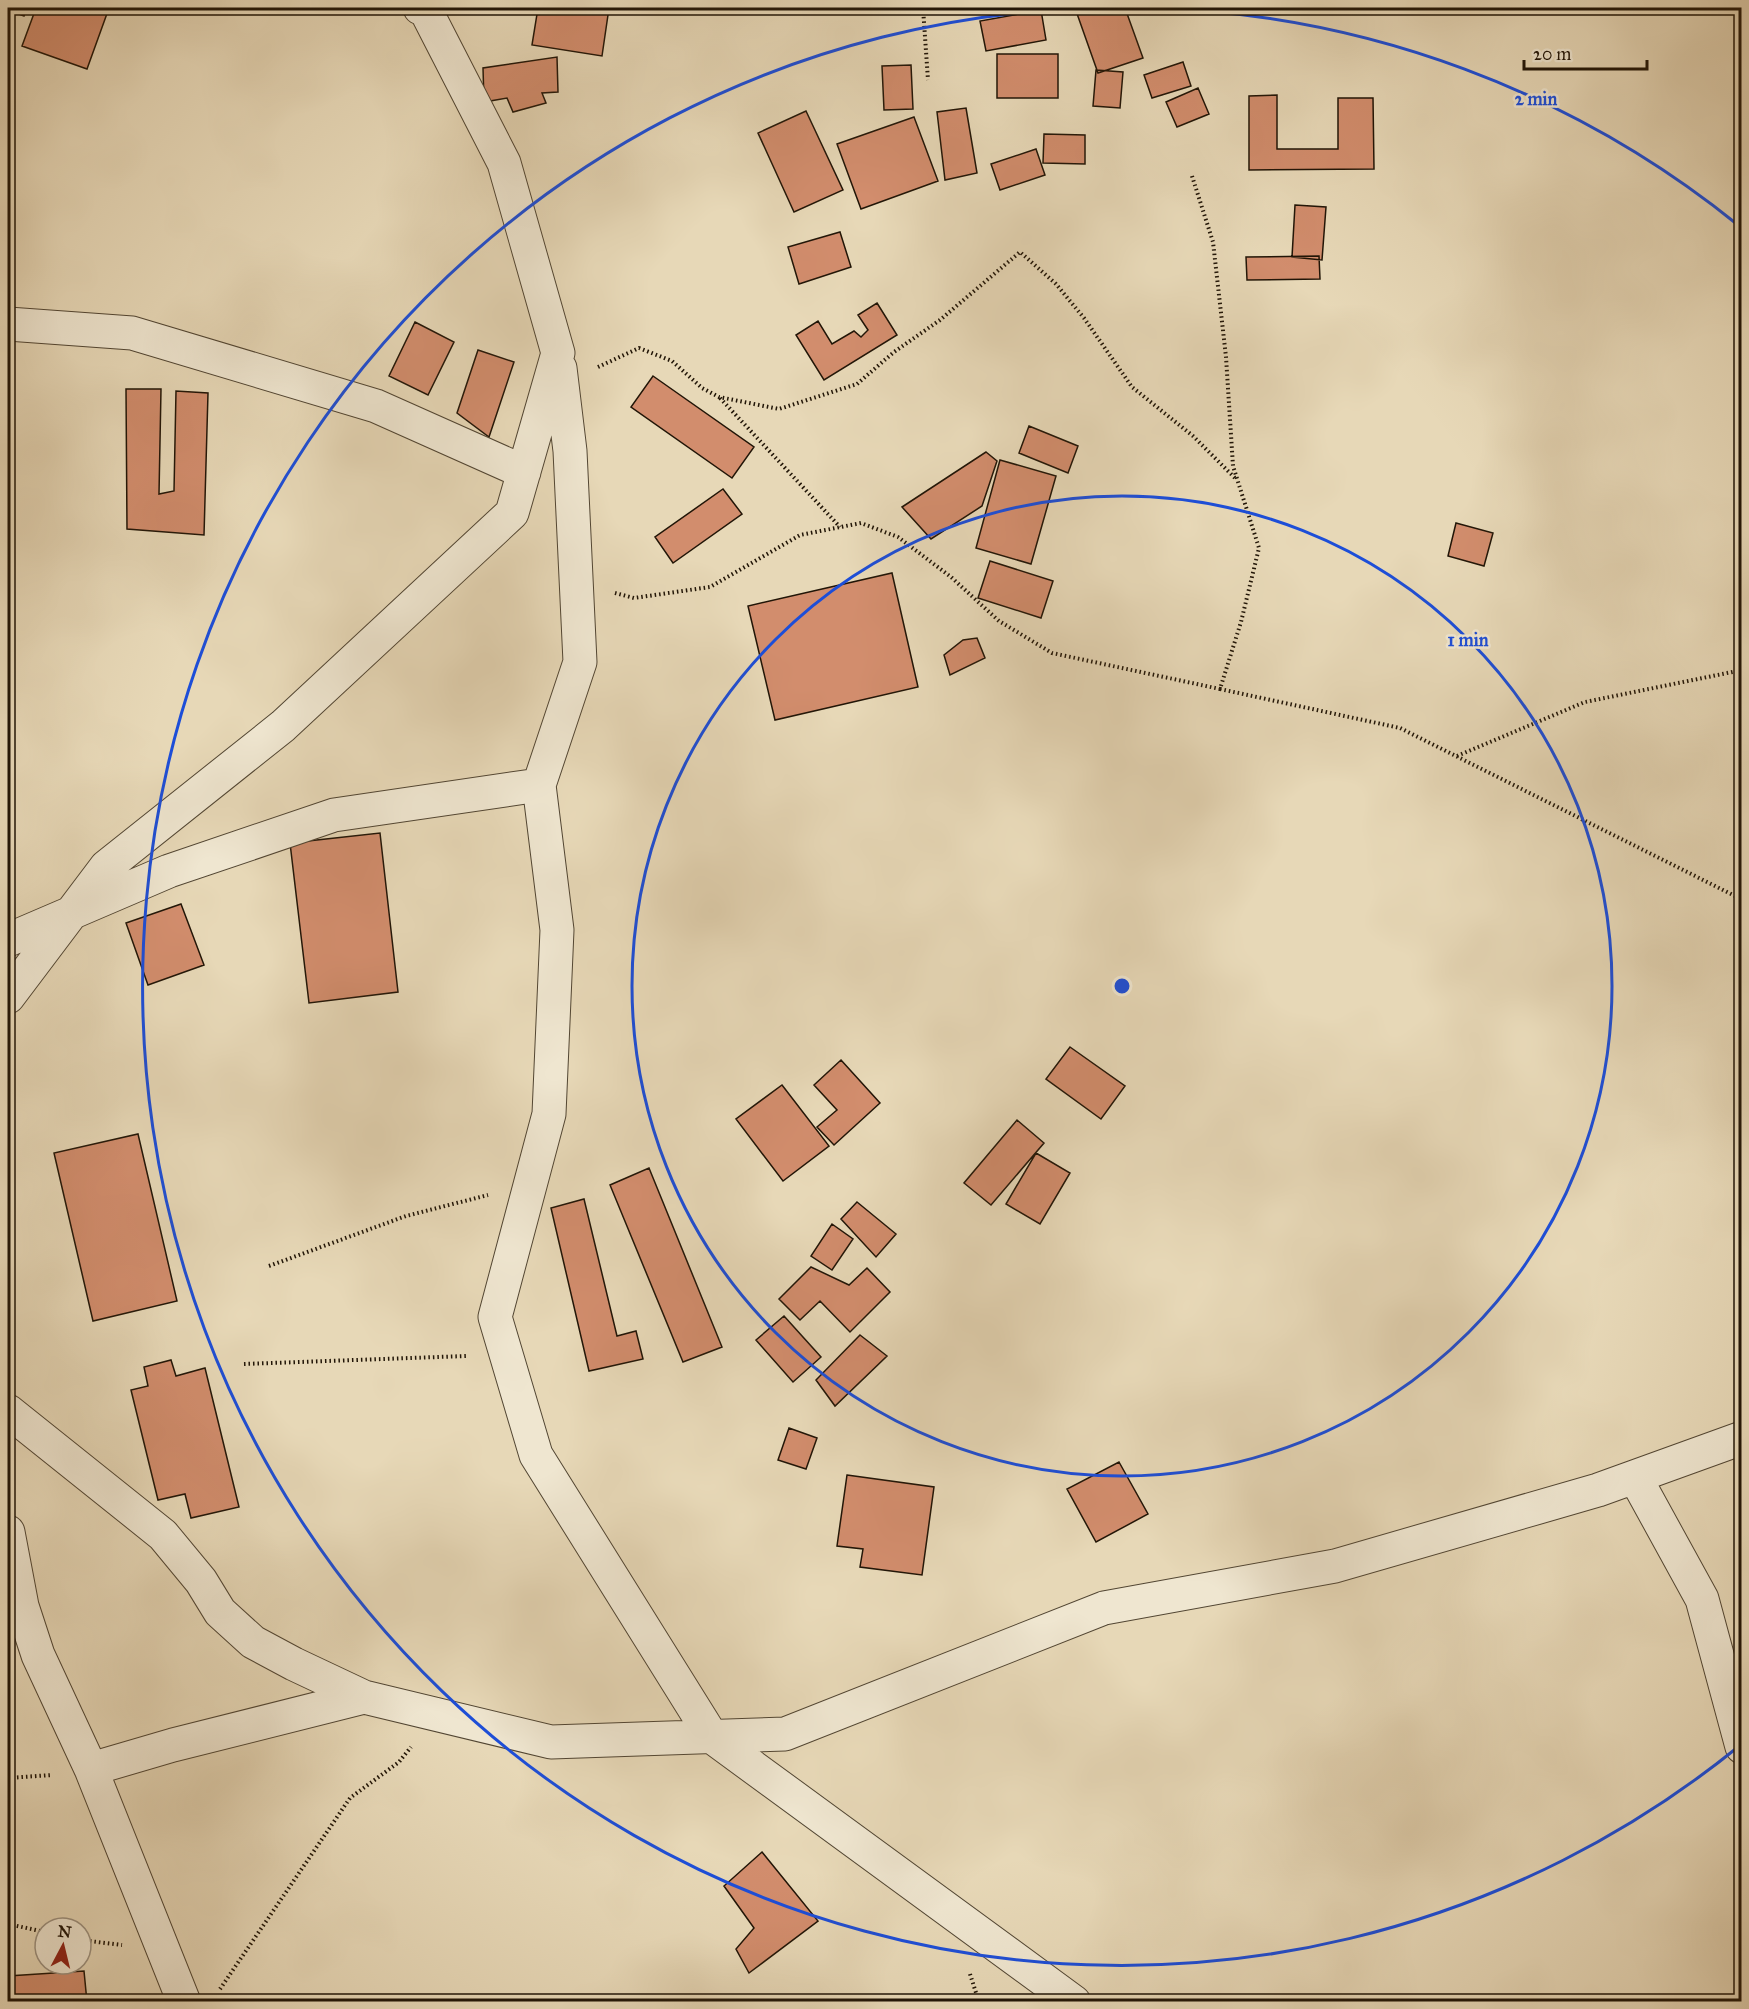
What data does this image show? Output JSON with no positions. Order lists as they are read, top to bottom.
{
  "scale_bar": "20 m",
  "north": "top",
  "rings": ["2 min", "1 min"]
}
